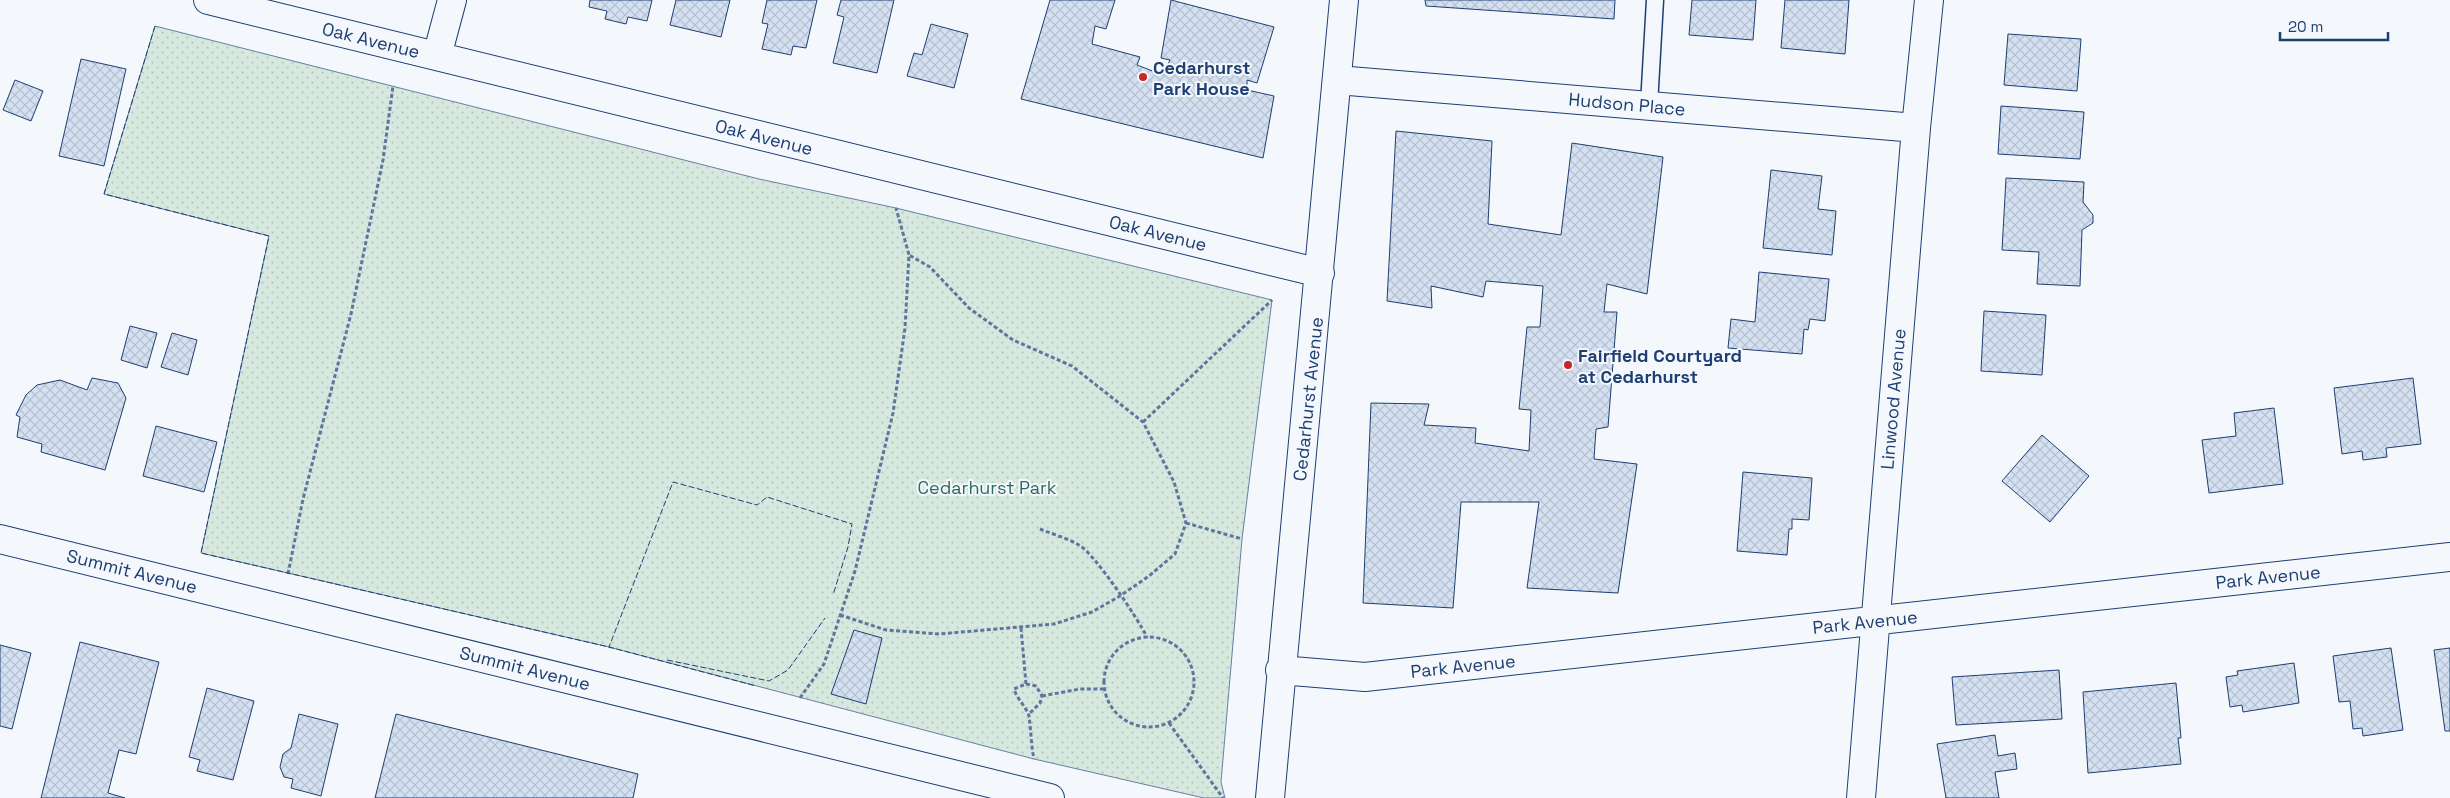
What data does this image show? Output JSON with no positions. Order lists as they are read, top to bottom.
{
  "streets": {
    "street": [
      "Oak Avenue",
      "Hudson Place",
      "Cedarhurst Avenue",
      "Linwood Avenue",
      "Summit Avenue",
      "Park Avenue"
    ]
  },
  "crossings": [
    ["Oak Avenue", "Cedarhurst Avenue"],
    ["Hudson Place", "Cedarhurst Avenue"],
    ["Hudson Place", "Linwood Avenue"],
    ["Cedarhurst Avenue", "Park Avenue"],
    ["Linwood Avenue", "Park Avenue"]
  ],
  "parks": ["Cedarhurst Park"],
  "places": ["Cedarhurst Park House", "Fairfield Courtyard at Cedarhurst"],
  "scale_bar": "20 m"
}
